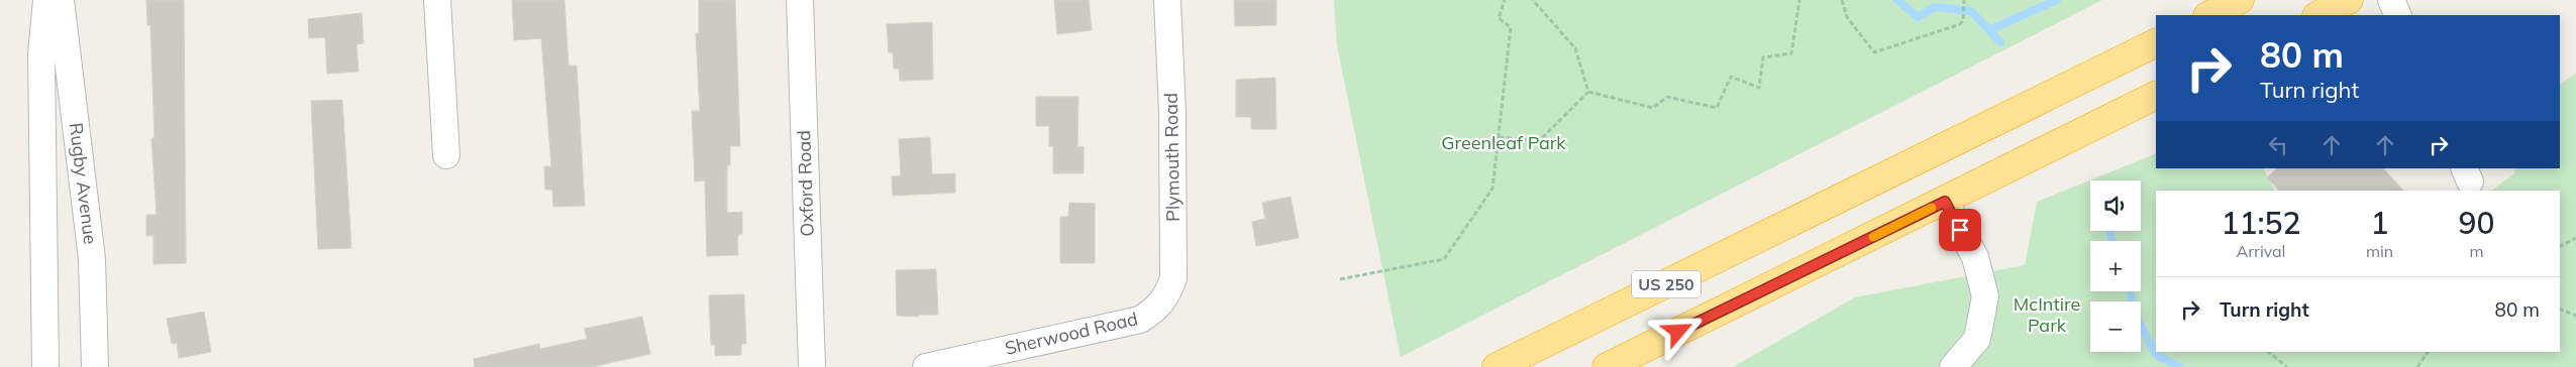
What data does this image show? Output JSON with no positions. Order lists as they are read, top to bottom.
{
  "streets": {
    "highway": ["US 250"],
    "street": [
      "Plymouth Road",
      "Rugby Avenue",
      "Oxford Road",
      "Sherwood Road"
    ]
  },
  "crossings": [
    ["Plymouth Road", "Sherwood Road"]
  ],
  "parks": ["Greenleaf Park", "McIntire Park"],
  "page": {
    "turn": ["80 m", "Turn right"],
    "map_buttons": ["+", "−"],
    "eta": [
      "11:52",
      "Arrival",
      "1",
      "min",
      "90",
      "m"
    ],
    "list": [
      {
        "name": "Turn right",
        "value": "80 m"
      }
    ]
  }
}
